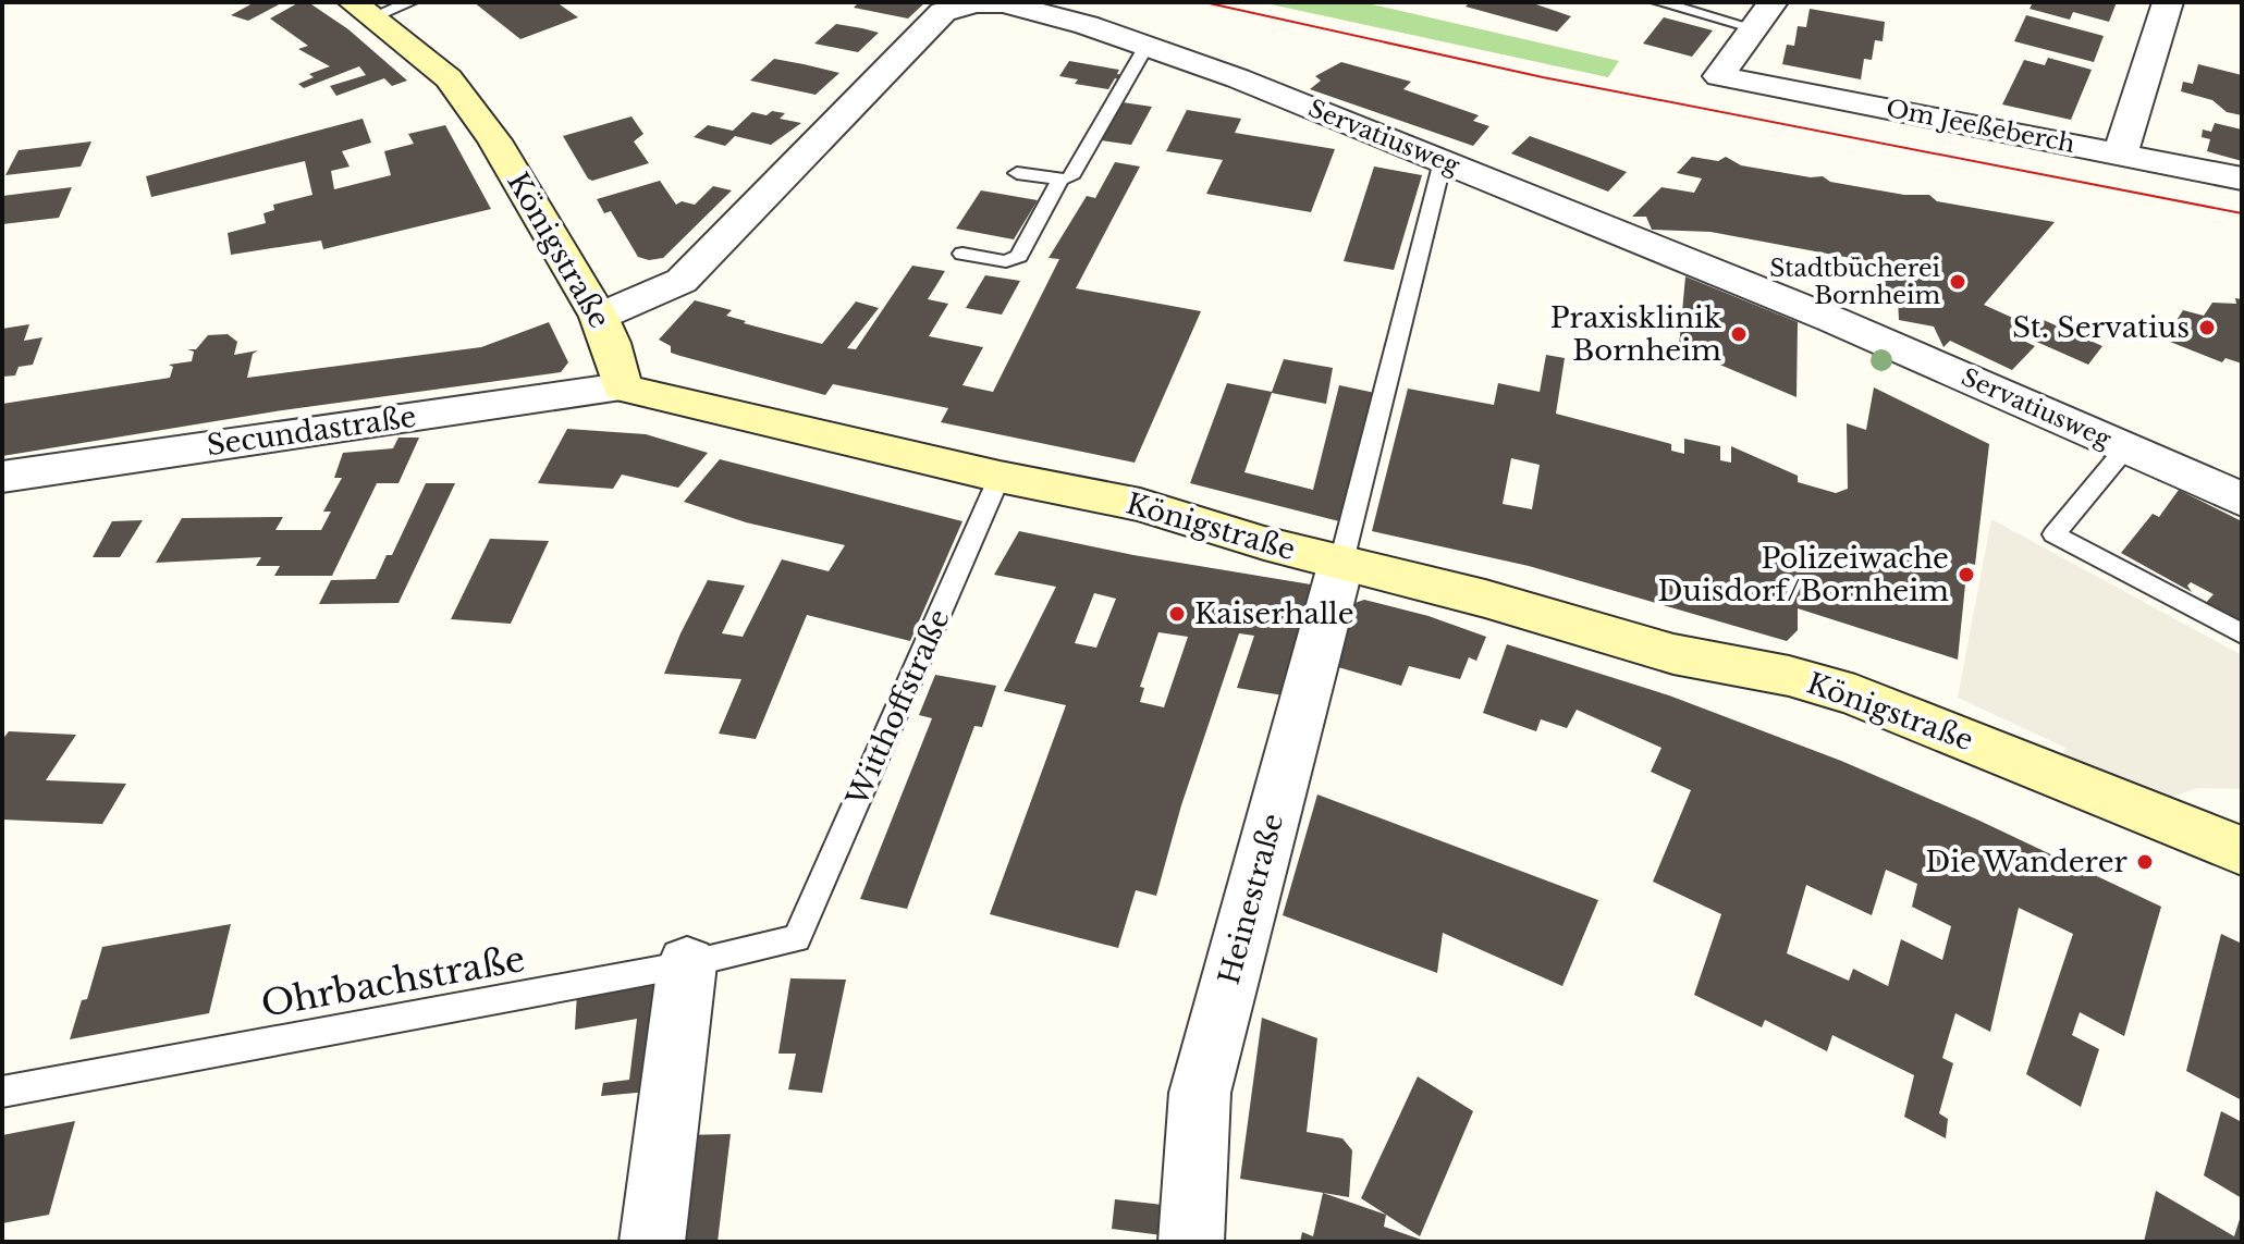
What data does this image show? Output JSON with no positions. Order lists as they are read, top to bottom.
{
  "streets": {
    "street": [
      "Om Jeeßeberch",
      "Servatiusweg",
      "Königstraße",
      "Secundastraße",
      "Heinestraße"
    ],
    "lane": ["Witthoffstraße", "Ohrbachstraße"]
  },
  "crossings": [
    ["Servatiusweg", "Königstraße"],
    ["Königstraße", "Secundastraße"],
    ["Königstraße", "Witthoffstraße"],
    ["Königstraße", "Heinestraße"],
    ["Witthoffstraße", "Ohrbachstraße"]
  ],
  "places": [
    "Stadtbücherei Bornheim",
    "St. Servatius",
    "Praxisklinik Bornheim",
    "Polizeiwache Duisdorf/Bornheim",
    "Kaiserhalle",
    "Die Wanderer"
  ]
}
